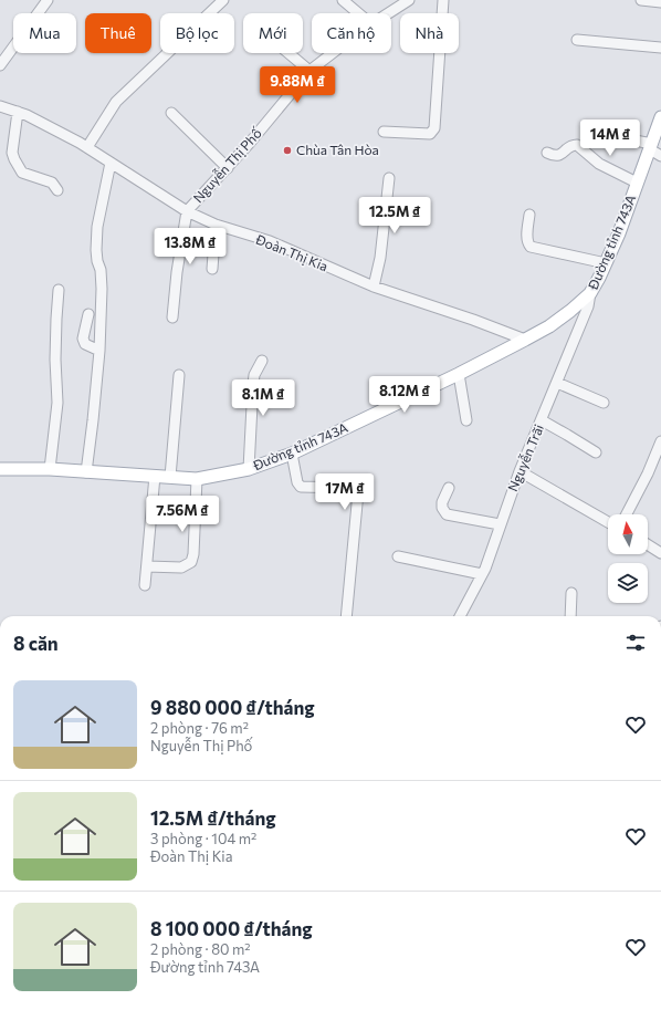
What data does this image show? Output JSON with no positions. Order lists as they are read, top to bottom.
{
  "streets": {
    "main road": ["Đường tỉnh 743A"],
    "street": ["Nguyễn Thị Phố", "Đoàn Thị Kia", "Nguyễn Trãi"]
  },
  "crossings": [
    ["Nguyễn Thị Phố", "Đoàn Thị Kia"],
    ["Đường tỉnh 743A", "Đoàn Thị Kia"],
    ["Đường tỉnh 743A", "Nguyễn Trãi"]
  ],
  "places": ["Chùa Tân Hòa"],
  "north": "top",
  "page": {
    "chip": [
      "Mua",
      "Thuê",
      "Bộ lọc",
      "Mới",
      "Căn hộ",
      "Nhà"
    ],
    "price": [
      "9.88M ₫",
      "14M ₫",
      "12.5M ₫",
      "13.8M ₫",
      "8.12M ₫",
      "8.1M ₫",
      "17M ₫",
      "7.56M ₫"
    ],
    "heading": "8 căn",
    "list": [
      {
        "name": "9 880 000 ₫/tháng",
        "note": "2 phòng · 76 m² · Nguyễn Thị Phố"
      },
      {
        "name": "12.5M ₫/tháng",
        "note": "3 phòng · 104 m² · Đoàn Thị Kia"
      },
      {
        "name": "8 100 000 ₫/tháng",
        "note": "2 phòng · 80 m² · Đường tỉnh 743A"
      }
    ]
  }
}
